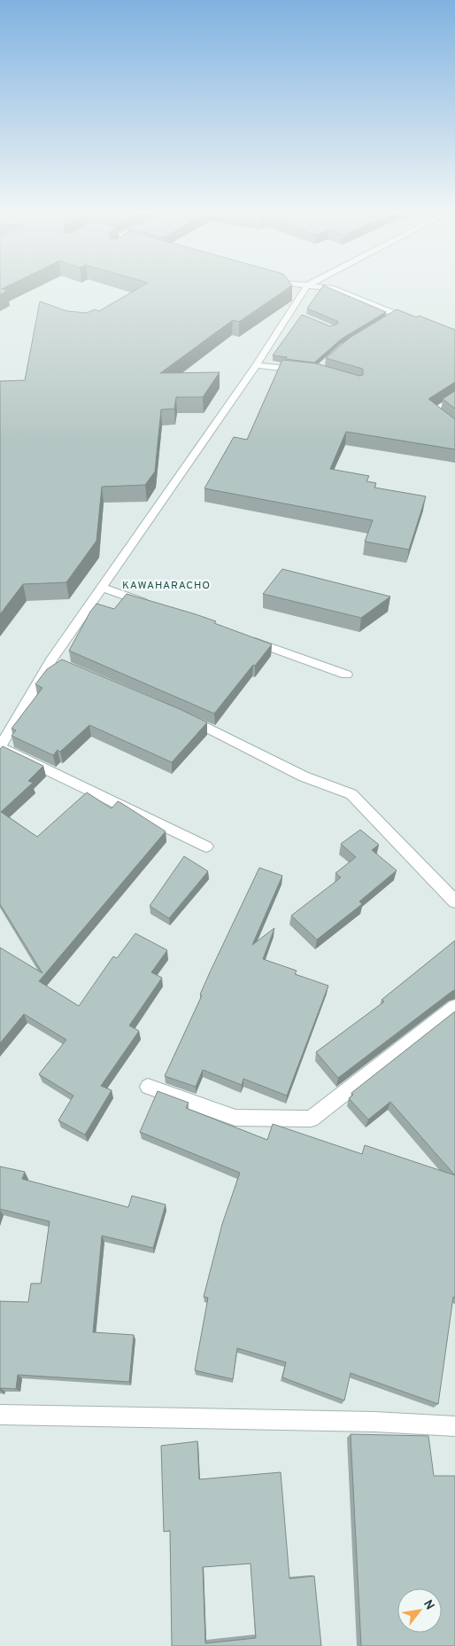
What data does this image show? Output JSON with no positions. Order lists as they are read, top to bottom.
{
  "districts": ["KAWAHARACHO"],
  "north": "top right"
}
